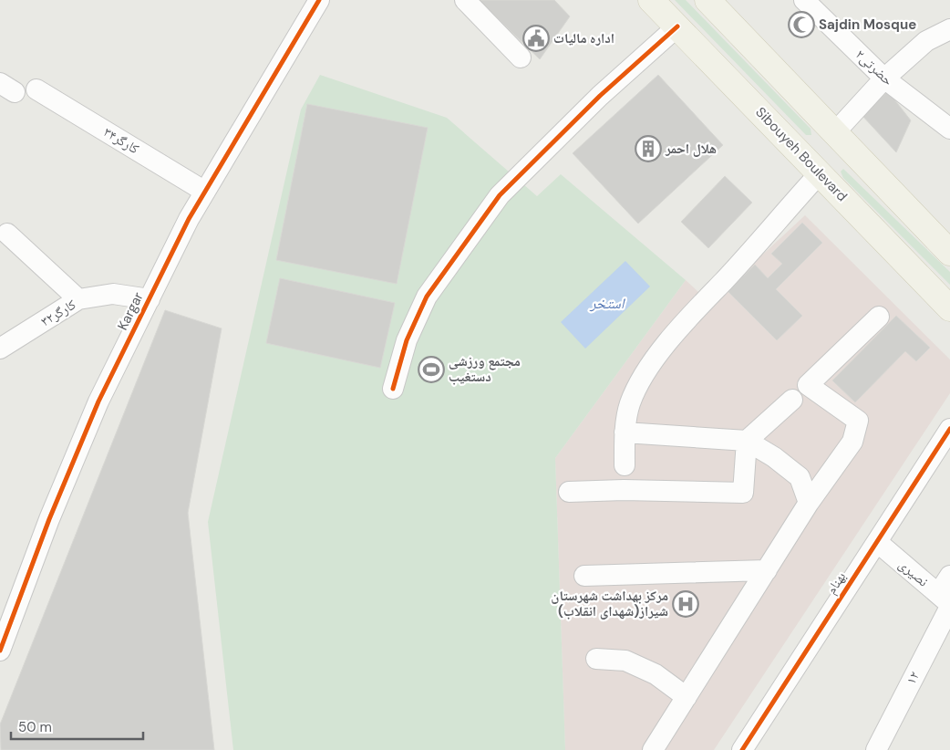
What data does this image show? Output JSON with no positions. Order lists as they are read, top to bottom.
{
  "streets": {
    "main road": ["Sibouyeh Boulevard"],
    "street": [
      "حضرتی۲",
      "کارگر۳۴",
      "Kargar",
      "کارگر۳۲",
      "نصیری",
      "بهنام",
      "۱۲"
    ]
  },
  "crossings": [
    ["کارگر۳۴", "Kargar"],
    ["Kargar", "کارگر۳۲"],
    ["نصیری", "بهنام"],
    ["نصیری", "۱۲"]
  ],
  "water": ["استخر"],
  "places": {
    "mosque": ["Sajdin Mosque"],
    "public building": ["اداره مالیات"],
    "building": ["هلال احمر"],
    "sports": ["مجتمع ورزشی دستغیب"],
    "hospital": ["مرکز بهداشت شهرستان شیراز(شهدای انقلاب)"]
  },
  "scale_bar": "50 m"
}
